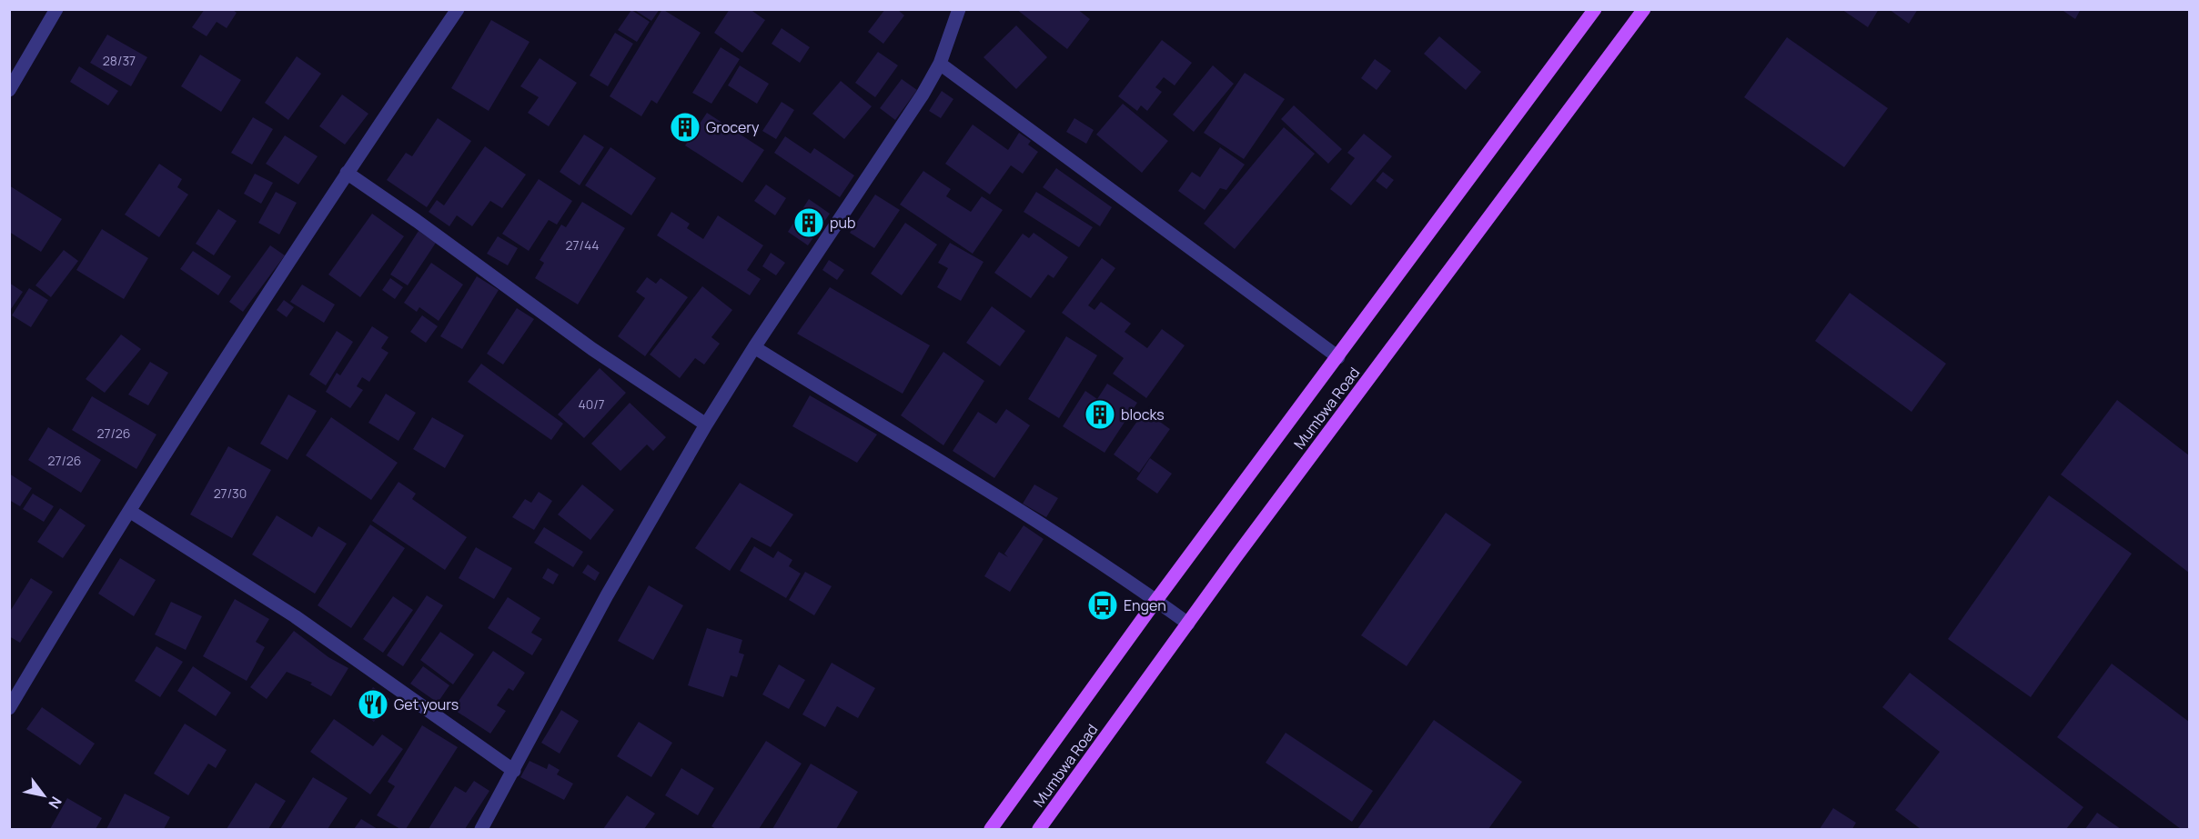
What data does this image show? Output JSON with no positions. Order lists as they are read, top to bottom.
{
  "streets": {
    "main road": ["Mumbwa Road"]
  },
  "places": {
    "building": ["Grocery", "pub", "blocks"],
    "bus stop": ["Engen"],
    "restaurant": ["Get yours"]
  },
  "house_numbers": [
    "28/37",
    "27/44",
    "40/7",
    "27/26",
    "27/26",
    "27/30"
  ],
  "north": "bottom right"
}
